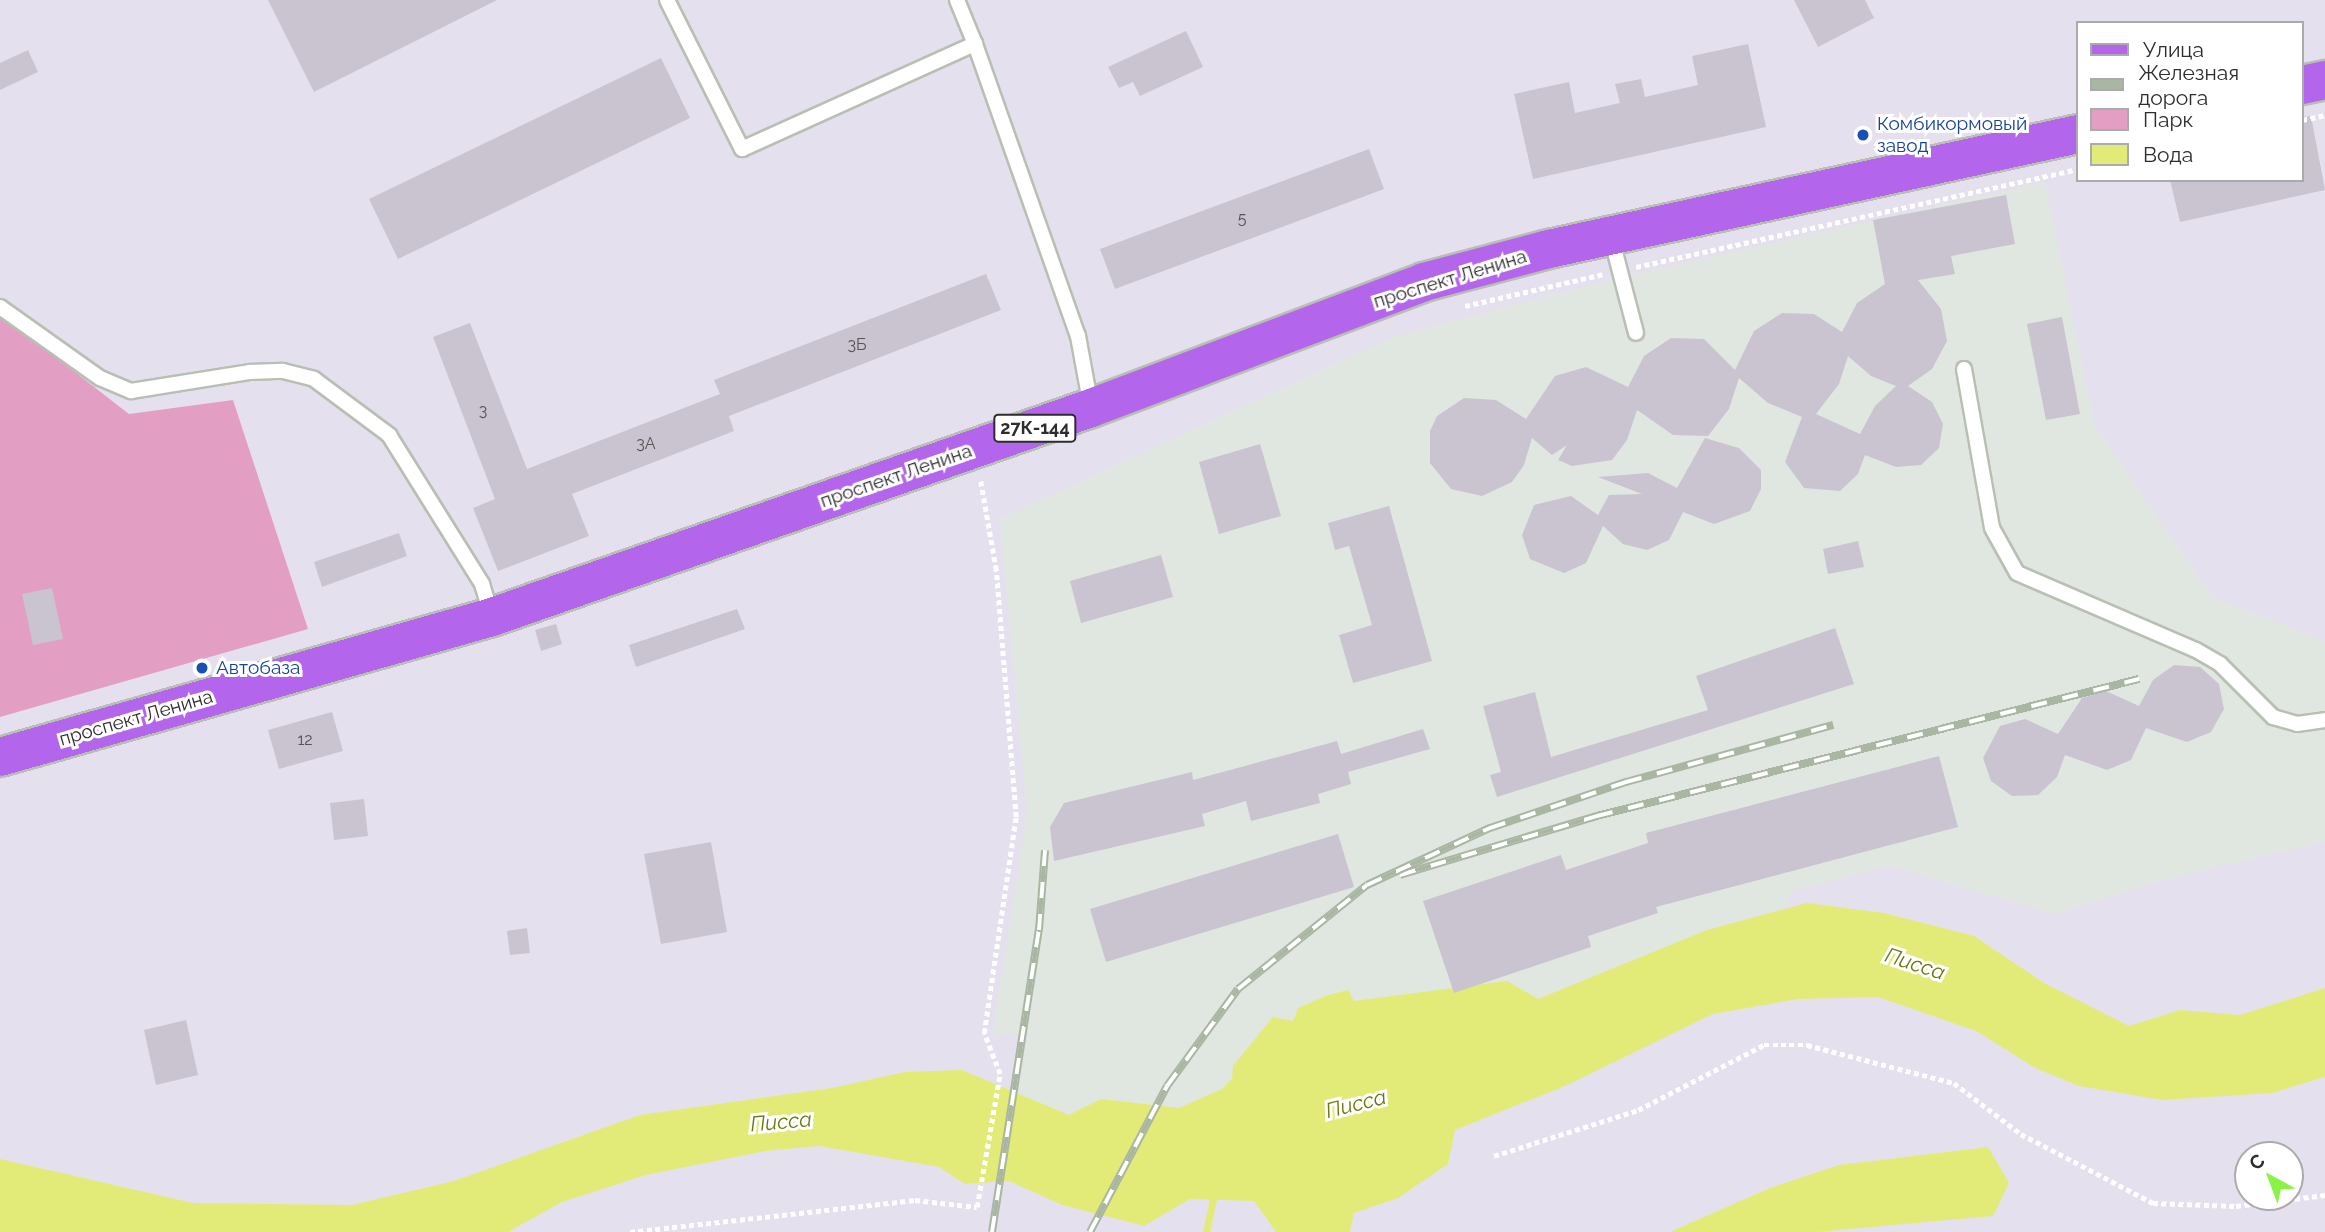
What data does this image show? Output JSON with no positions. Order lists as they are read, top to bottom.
{
  "streets": {
    "main road": ["проспект Ленина", "27К-144"]
  },
  "water": ["Писса"],
  "places": ["Комбикормовый завод", "Автобаза"],
  "house_numbers": [
    "5",
    "3Б",
    "3",
    "3А",
    "12"
  ],
  "legend": [
    "Улица",
    "Железная дорога",
    "Парк",
    "Вода"
  ],
  "north": "top left"
}
